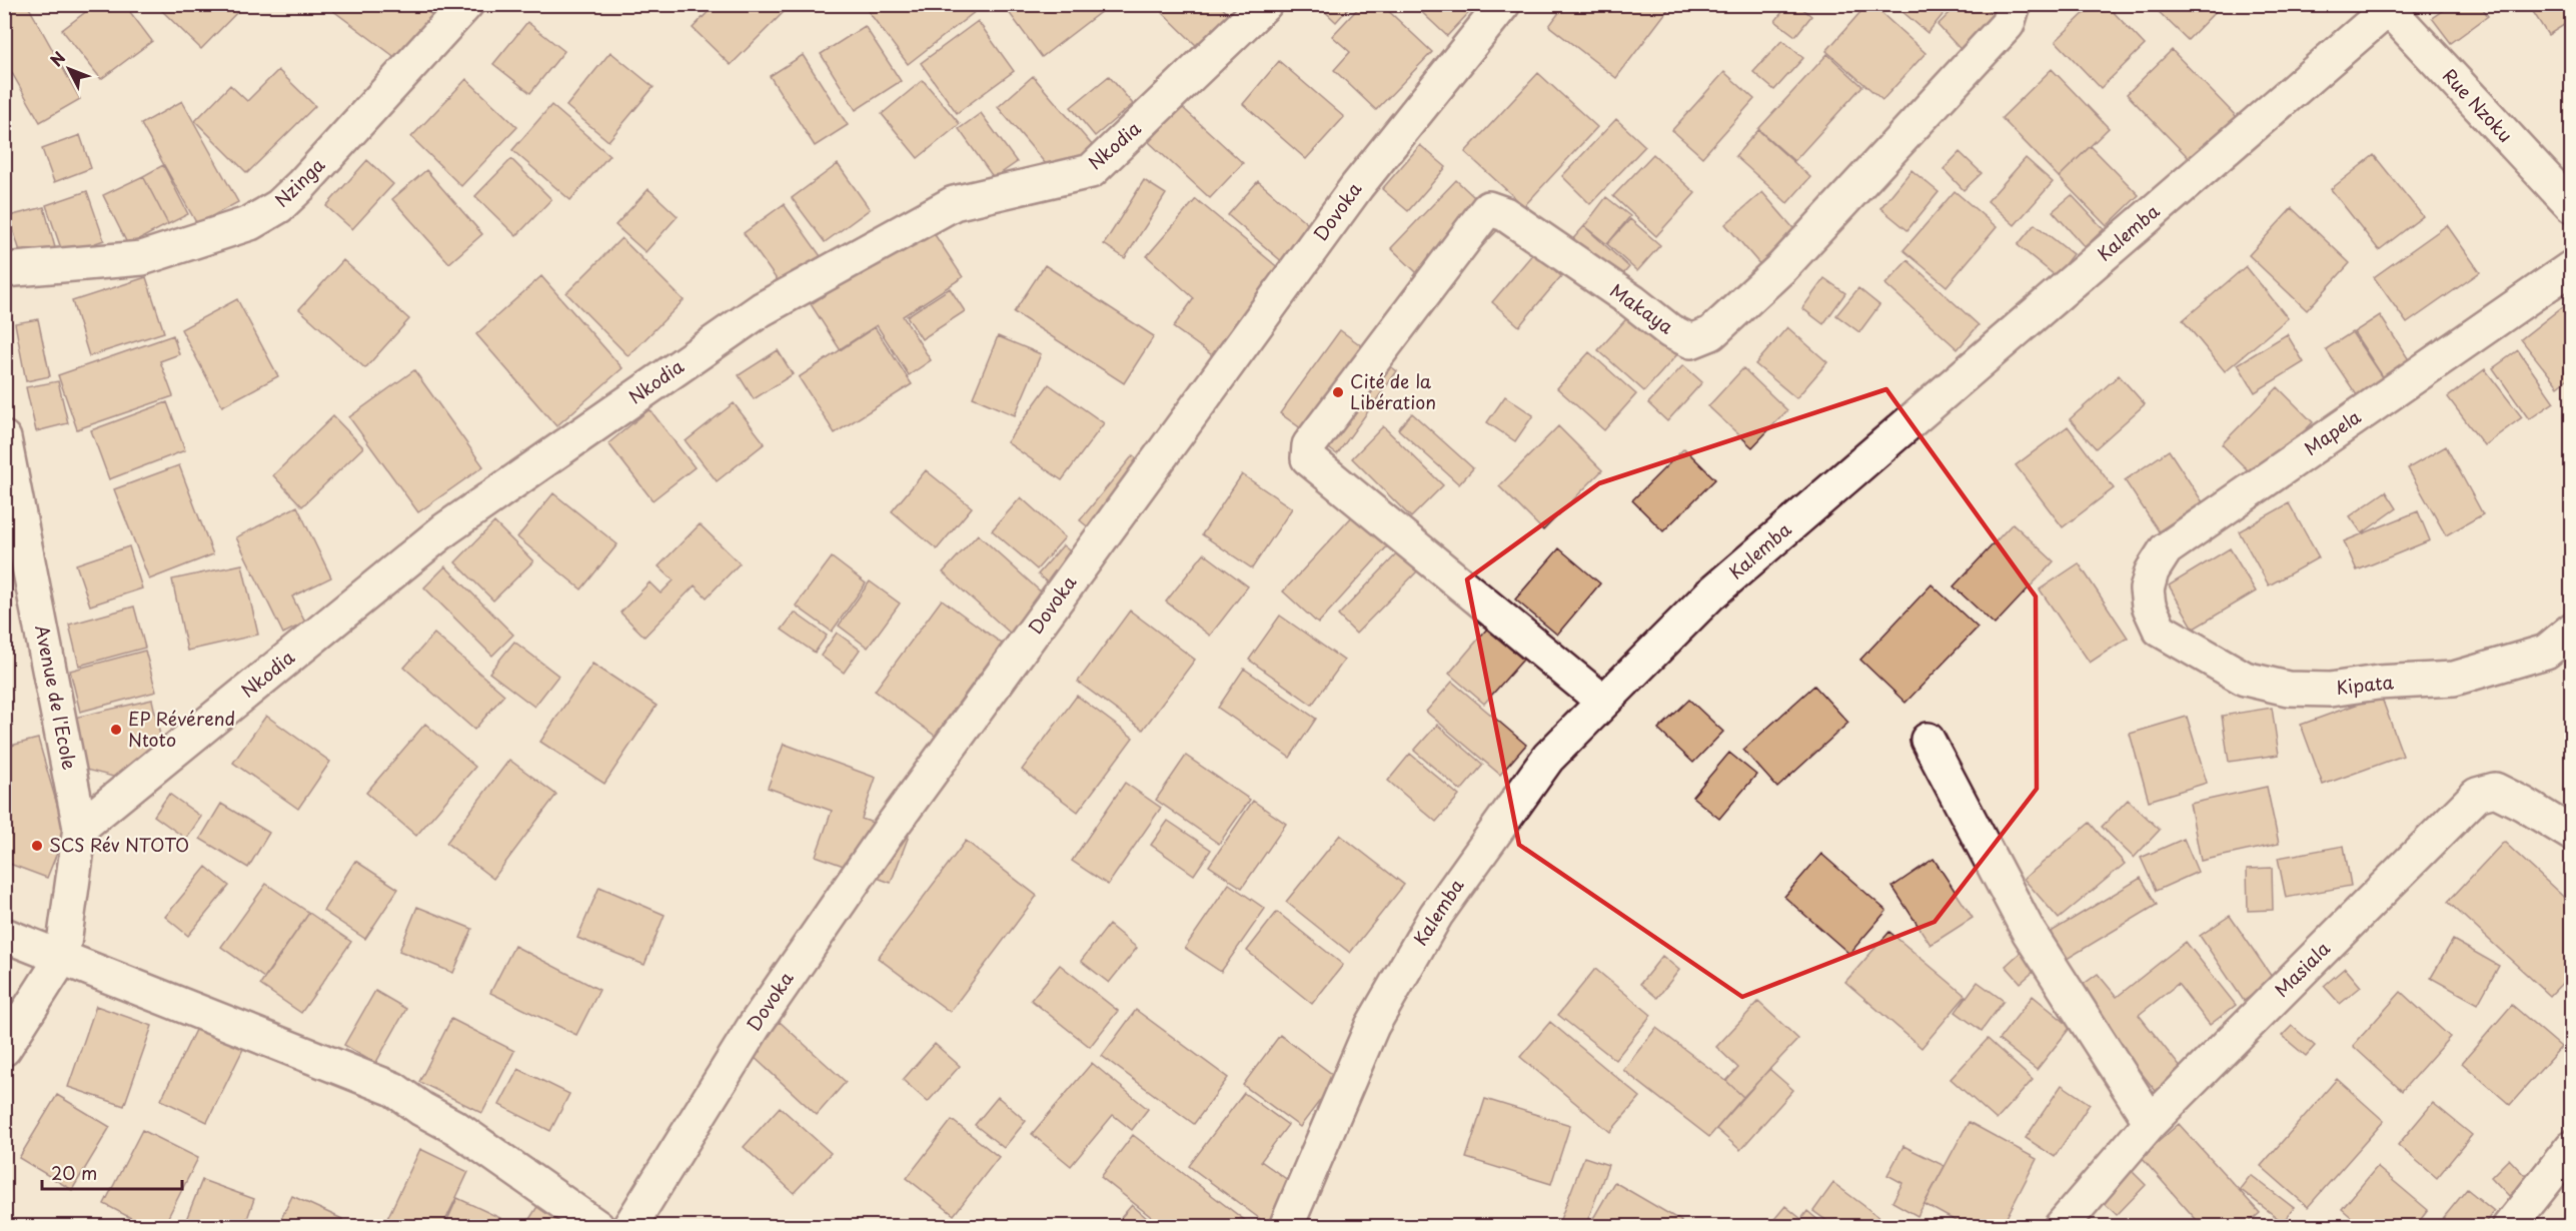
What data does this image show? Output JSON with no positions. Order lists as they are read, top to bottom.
{
  "streets": {
    "street": [
      "Rue Nzoku",
      "Nkodia",
      "Nzinga",
      "Dovoka",
      "Kalemba",
      "Makaya",
      "Mapela",
      "Kipata",
      "Avenue de l'Ecole",
      "Masiala"
    ]
  },
  "crossings": [
    ["Rue Nzoku", "Kalemba"],
    ["Nkodia", "Avenue de l'Ecole"],
    ["Kalemba", "Makaya"],
    ["Mapela", "Kipata"]
  ],
  "places": ["Cité de la Libération", "EP Révérend Ntoto", "SCS Rév NTOTO"],
  "scale_bar": "20 m",
  "north": "top left"
}
